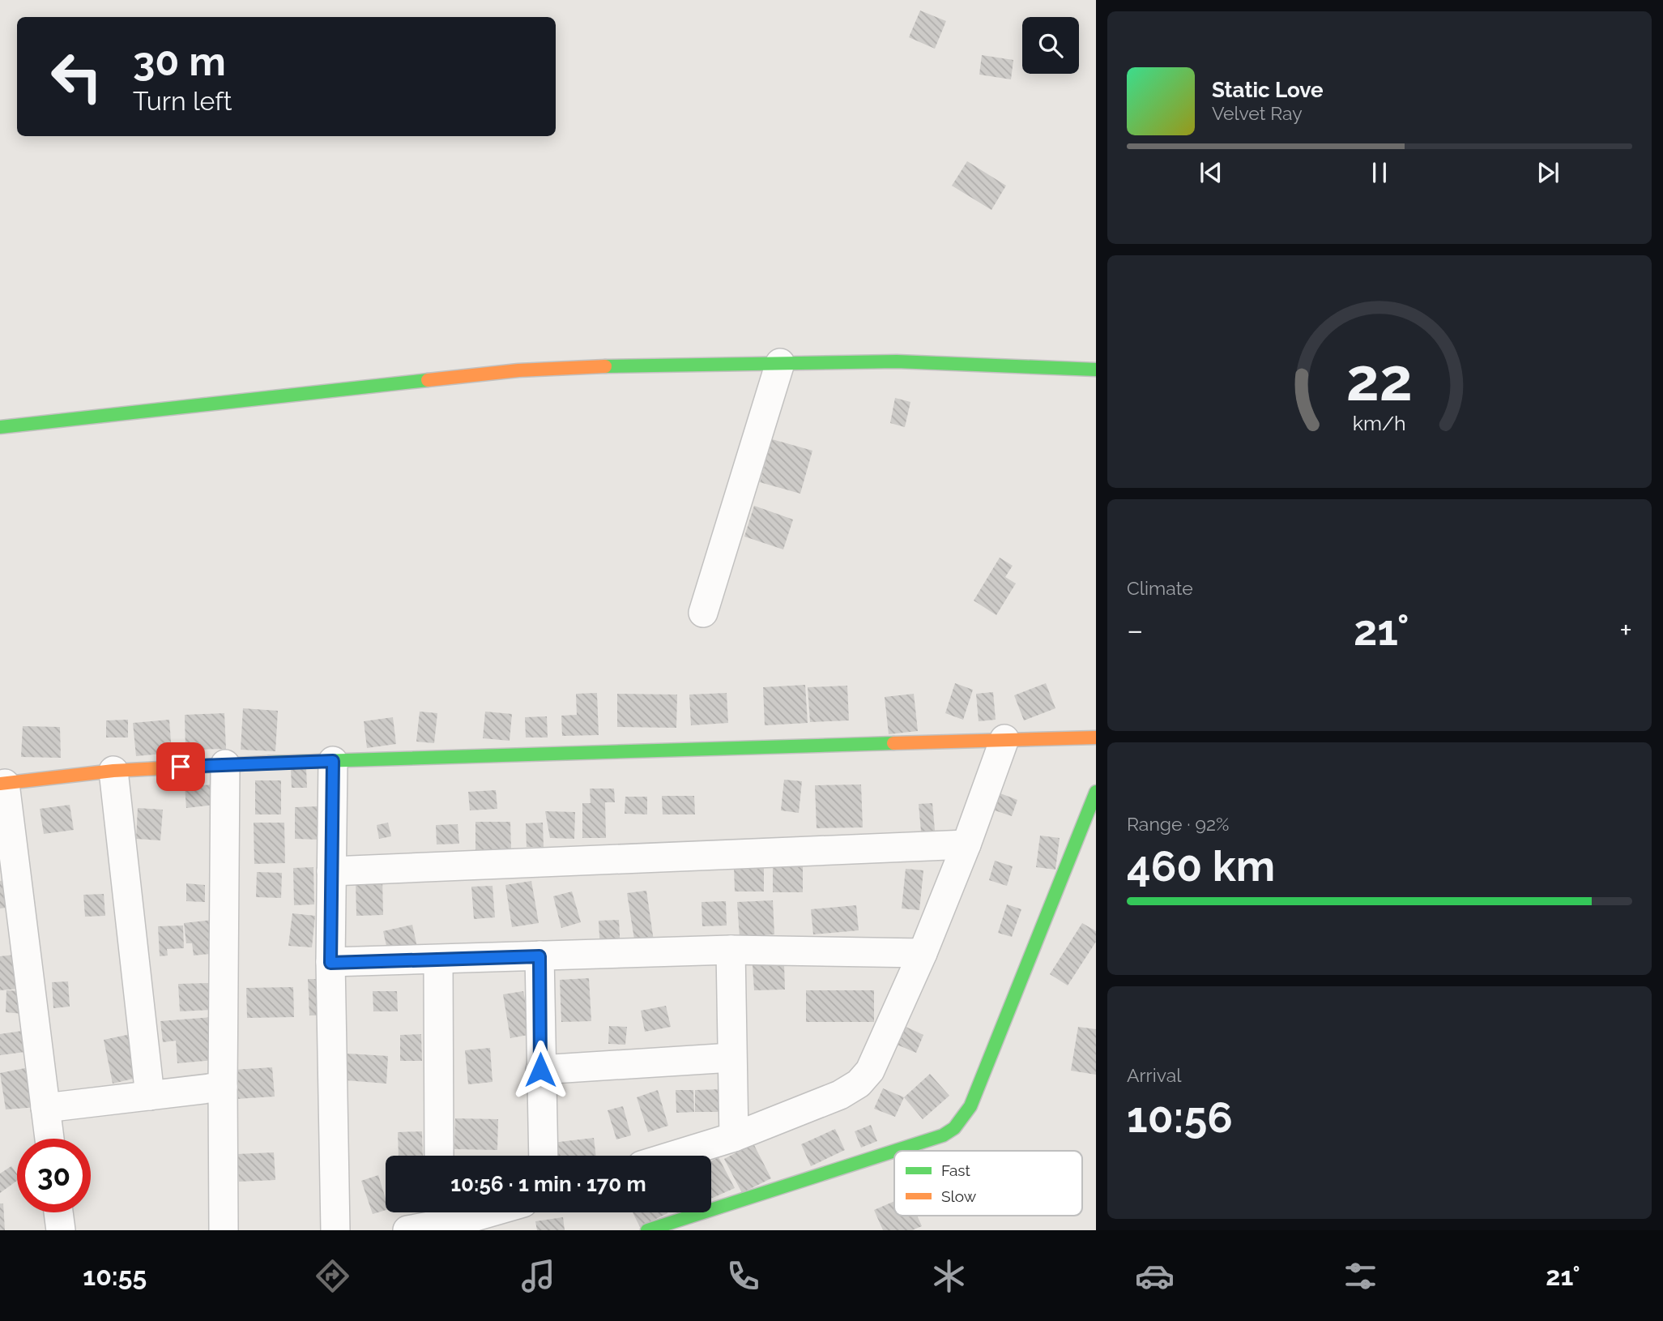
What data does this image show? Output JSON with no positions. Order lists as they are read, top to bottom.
{
  "legend": ["Fast", "Slow"],
  "page": {
    "turn": ["30 m", "Turn left"],
    "song": ["Static Love", "Velvet Ray"],
    "tile": [
      "Climate",
      ["Range · 92%", "460 km"],
      ["Arrival", "10:56"]
    ],
    "heat": ["−", "21°", "+"],
    "limit": "30",
    "trip": "10:56 · 1 min · 170 m",
    "tabs": ["10:55", "21°"],
    "gauge": ["22", "km/h"]
  }
}
